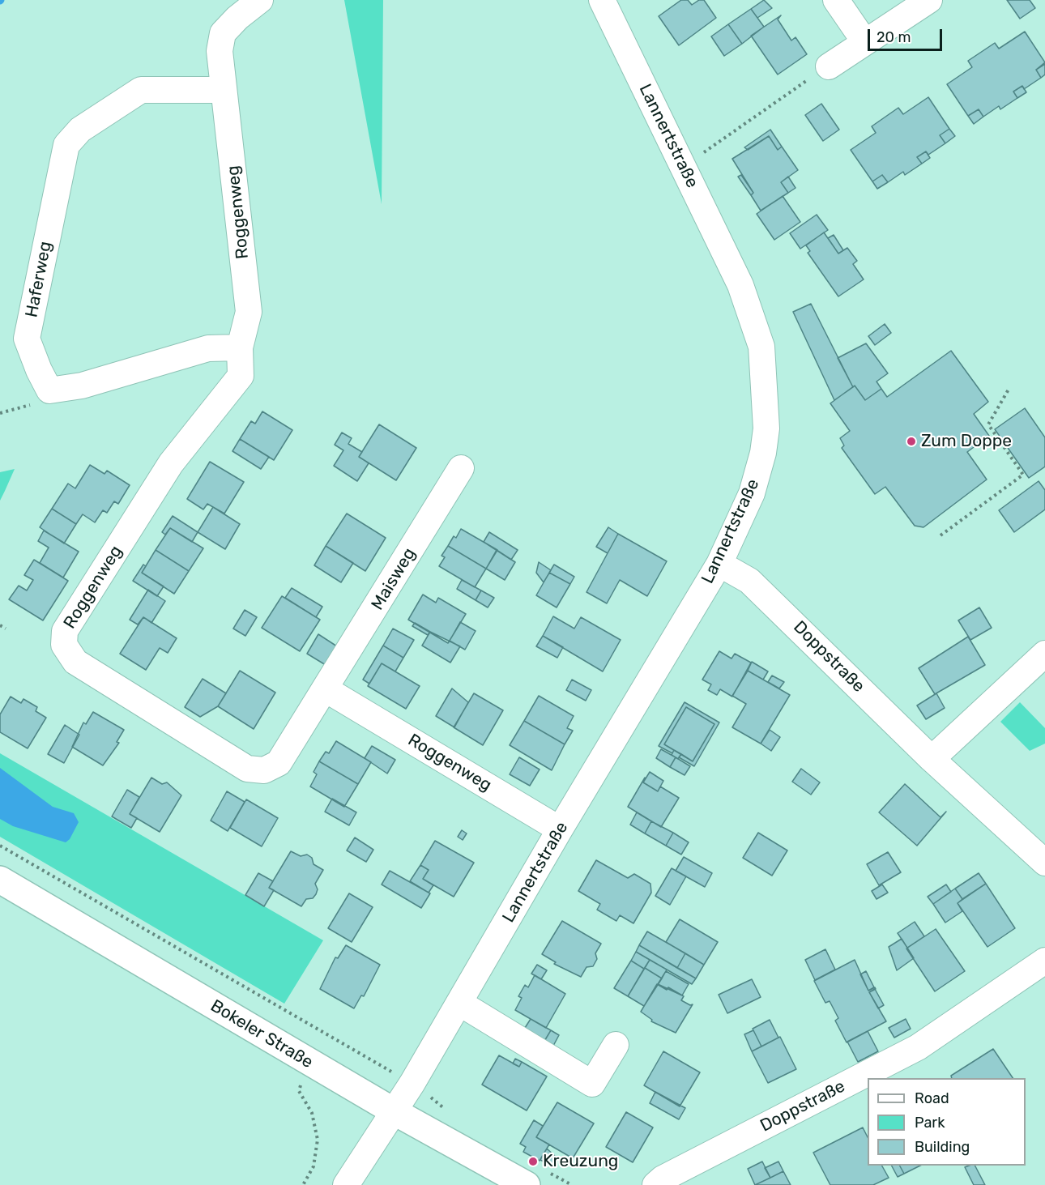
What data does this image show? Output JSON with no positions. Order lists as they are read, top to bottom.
{
  "streets": {
    "main road": ["Bokeler Straße"],
    "street": [
      "Lannertstraße",
      "Roggenweg",
      "Haferweg",
      "Maisweg",
      "Doppstraße"
    ]
  },
  "crossings": [
    ["Lannertstraße", "Roggenweg"],
    ["Lannertstraße", "Doppstraße"],
    ["Lannertstraße", "Bokeler Straße"],
    ["Roggenweg", "Haferweg"],
    ["Roggenweg", "Maisweg"]
  ],
  "places": ["Zum Doppe", "Kreuzung"],
  "legend": ["Road", "Park", "Building"],
  "scale_bar": "20 m"
}
